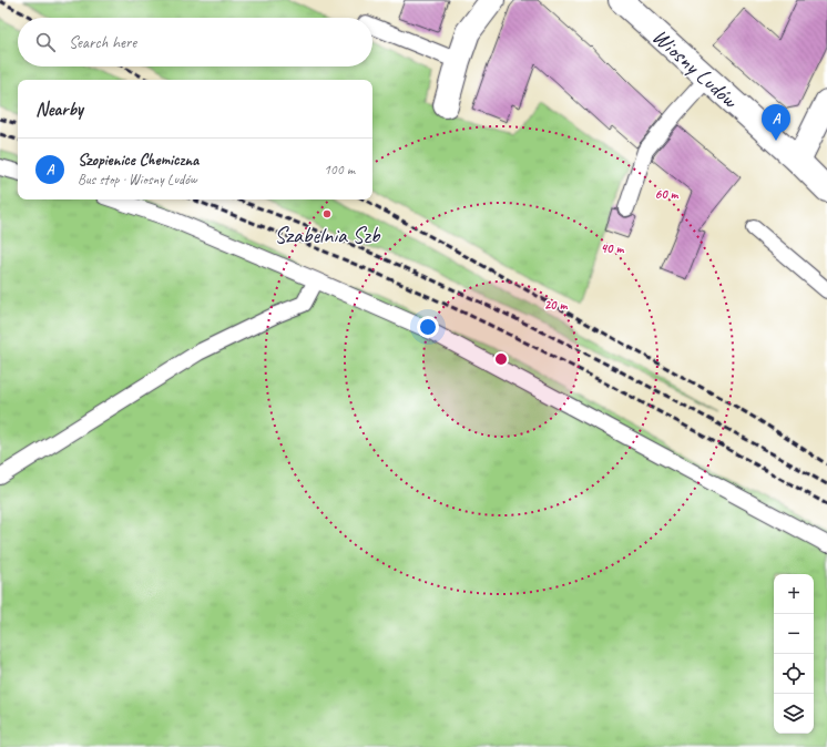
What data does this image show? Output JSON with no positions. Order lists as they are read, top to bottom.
{
  "streets": {
    "street": ["Wiosny Ludów"]
  },
  "places": ["Szabelnia Szb"],
  "page": {
    "search": "Search here",
    "heading": "Nearby",
    "pins": "A",
    "list": [
      {
        "mark": "A",
        "name": "Szopienice Chemiczna",
        "note": "Bus stop · Wiosny Ludów",
        "value": "100 m"
      }
    ],
    "map_buttons": ["+", "−"]
  },
  "rings": ["60 m", "40 m", "20 m"]
}
